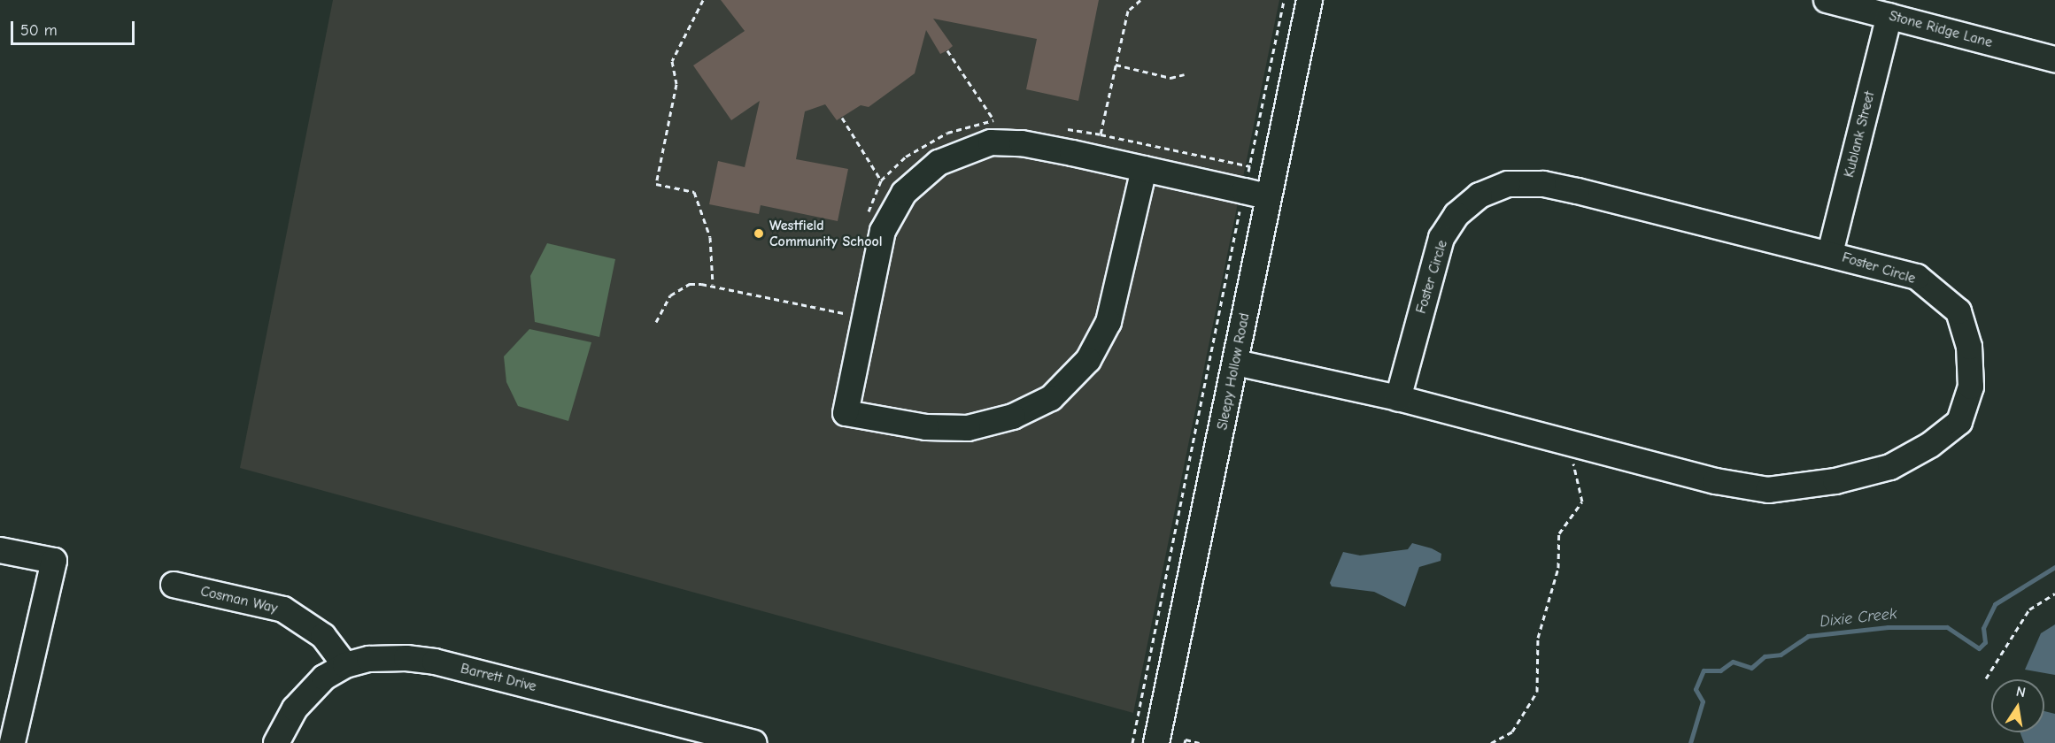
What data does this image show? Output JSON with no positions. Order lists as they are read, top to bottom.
{
  "streets": {
    "street": [
      "Stone Ridge Lane",
      "Kublank Street",
      "Foster Circle",
      "Sleepy Hollow Road",
      "Cosman Way",
      "Barrett Drive"
    ]
  },
  "crossings": [
    ["Stone Ridge Lane", "Kublank Street"],
    ["Kublank Street", "Foster Circle"],
    ["Foster Circle", "Sleepy Hollow Road"],
    ["Cosman Way", "Barrett Drive"]
  ],
  "water": ["Dixie Creek"],
  "places": ["Westfield Community School"],
  "scale_bar": "50 m",
  "north": "top"
}
